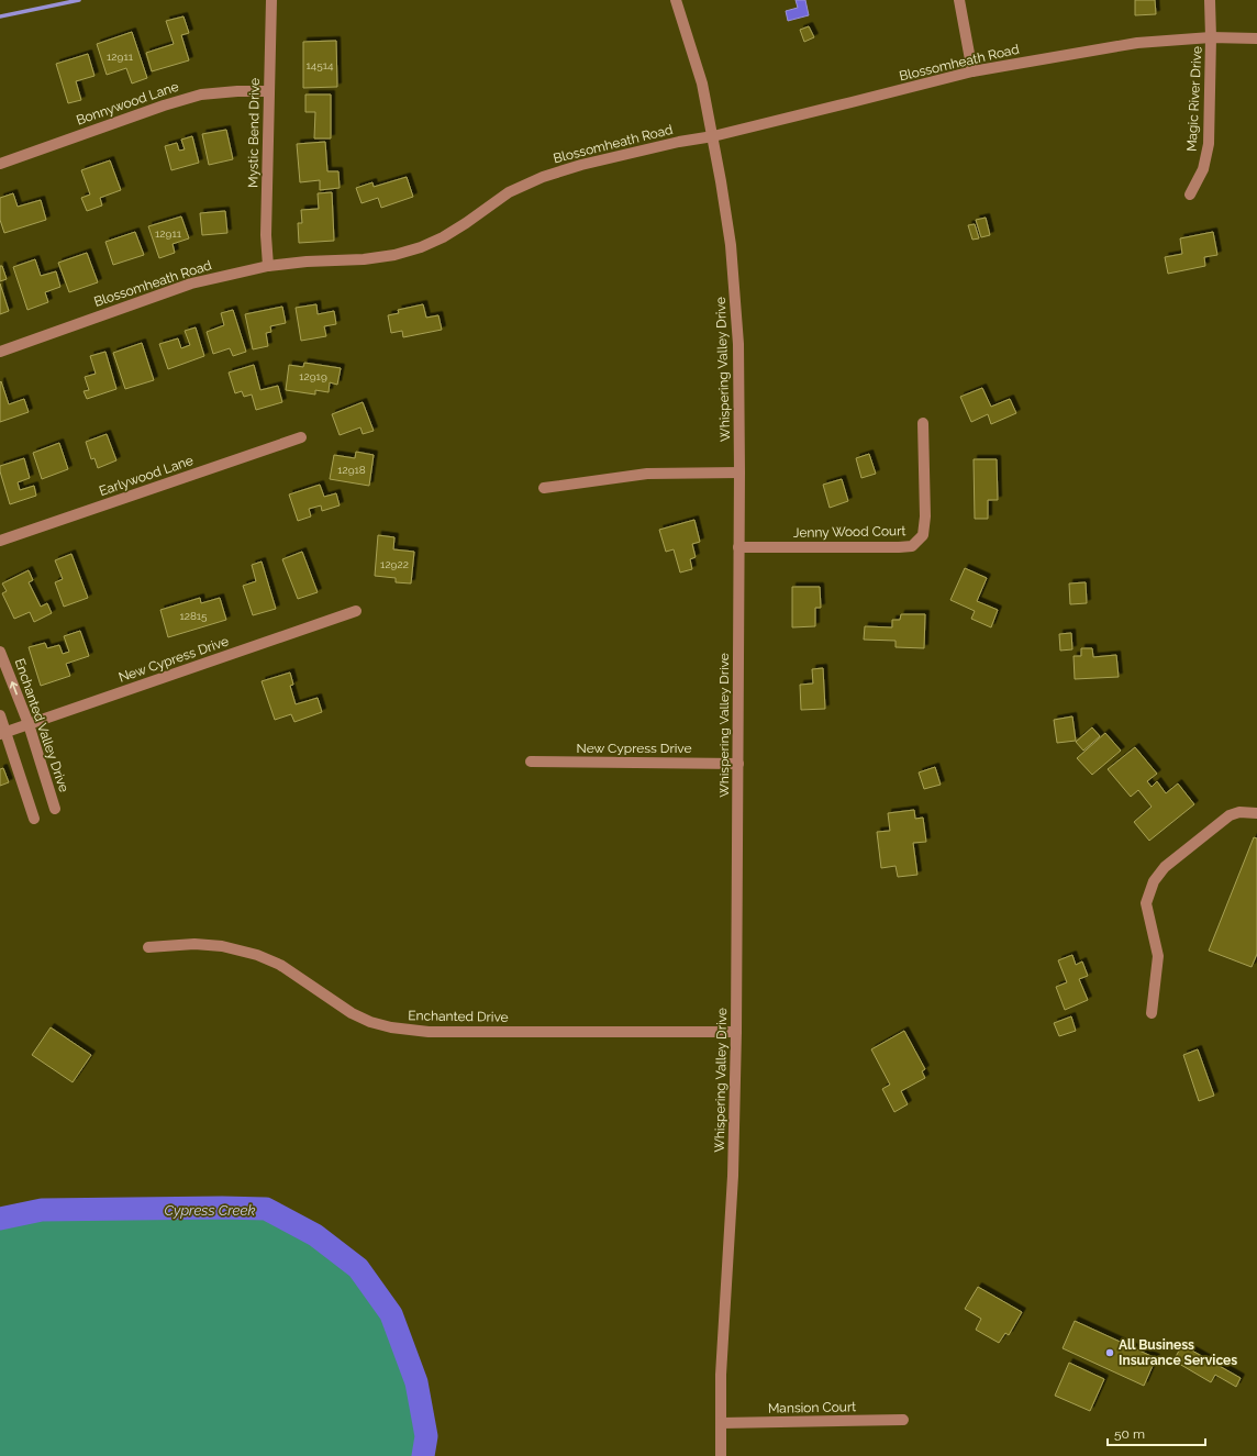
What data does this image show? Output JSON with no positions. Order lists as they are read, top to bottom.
{
  "streets": {
    "street": [
      "Blossomheath Road",
      "Magic River Drive",
      "Bonnywood Lane",
      "Mystic Bend Drive",
      "Whispering Valley Drive",
      "Earlywood Lane",
      "Jenny Wood Court",
      "New Cypress Drive",
      "Enchanted Valley Drive",
      "Enchanted Drive",
      "Mansion Court"
    ]
  },
  "crossings": [
    ["Blossomheath Road", "Magic River Drive"],
    ["Blossomheath Road", "Mystic Bend Drive"],
    ["Blossomheath Road", "Whispering Valley Drive"],
    ["Bonnywood Lane", "Mystic Bend Drive"],
    ["Whispering Valley Drive", "Jenny Wood Court"],
    ["Whispering Valley Drive", "New Cypress Drive"],
    ["Whispering Valley Drive", "Enchanted Drive"],
    ["Whispering Valley Drive", "Mansion Court"],
    ["New Cypress Drive", "Enchanted Valley Drive"]
  ],
  "one_way": ["Enchanted Valley Drive"],
  "water": ["Cypress Creek"],
  "places": ["All Business Insurance Services"],
  "house_numbers": [
    "12911",
    "14514",
    "12911",
    "12919",
    "12918",
    "12922",
    "12815"
  ],
  "scale_bar": "50 m"
}
